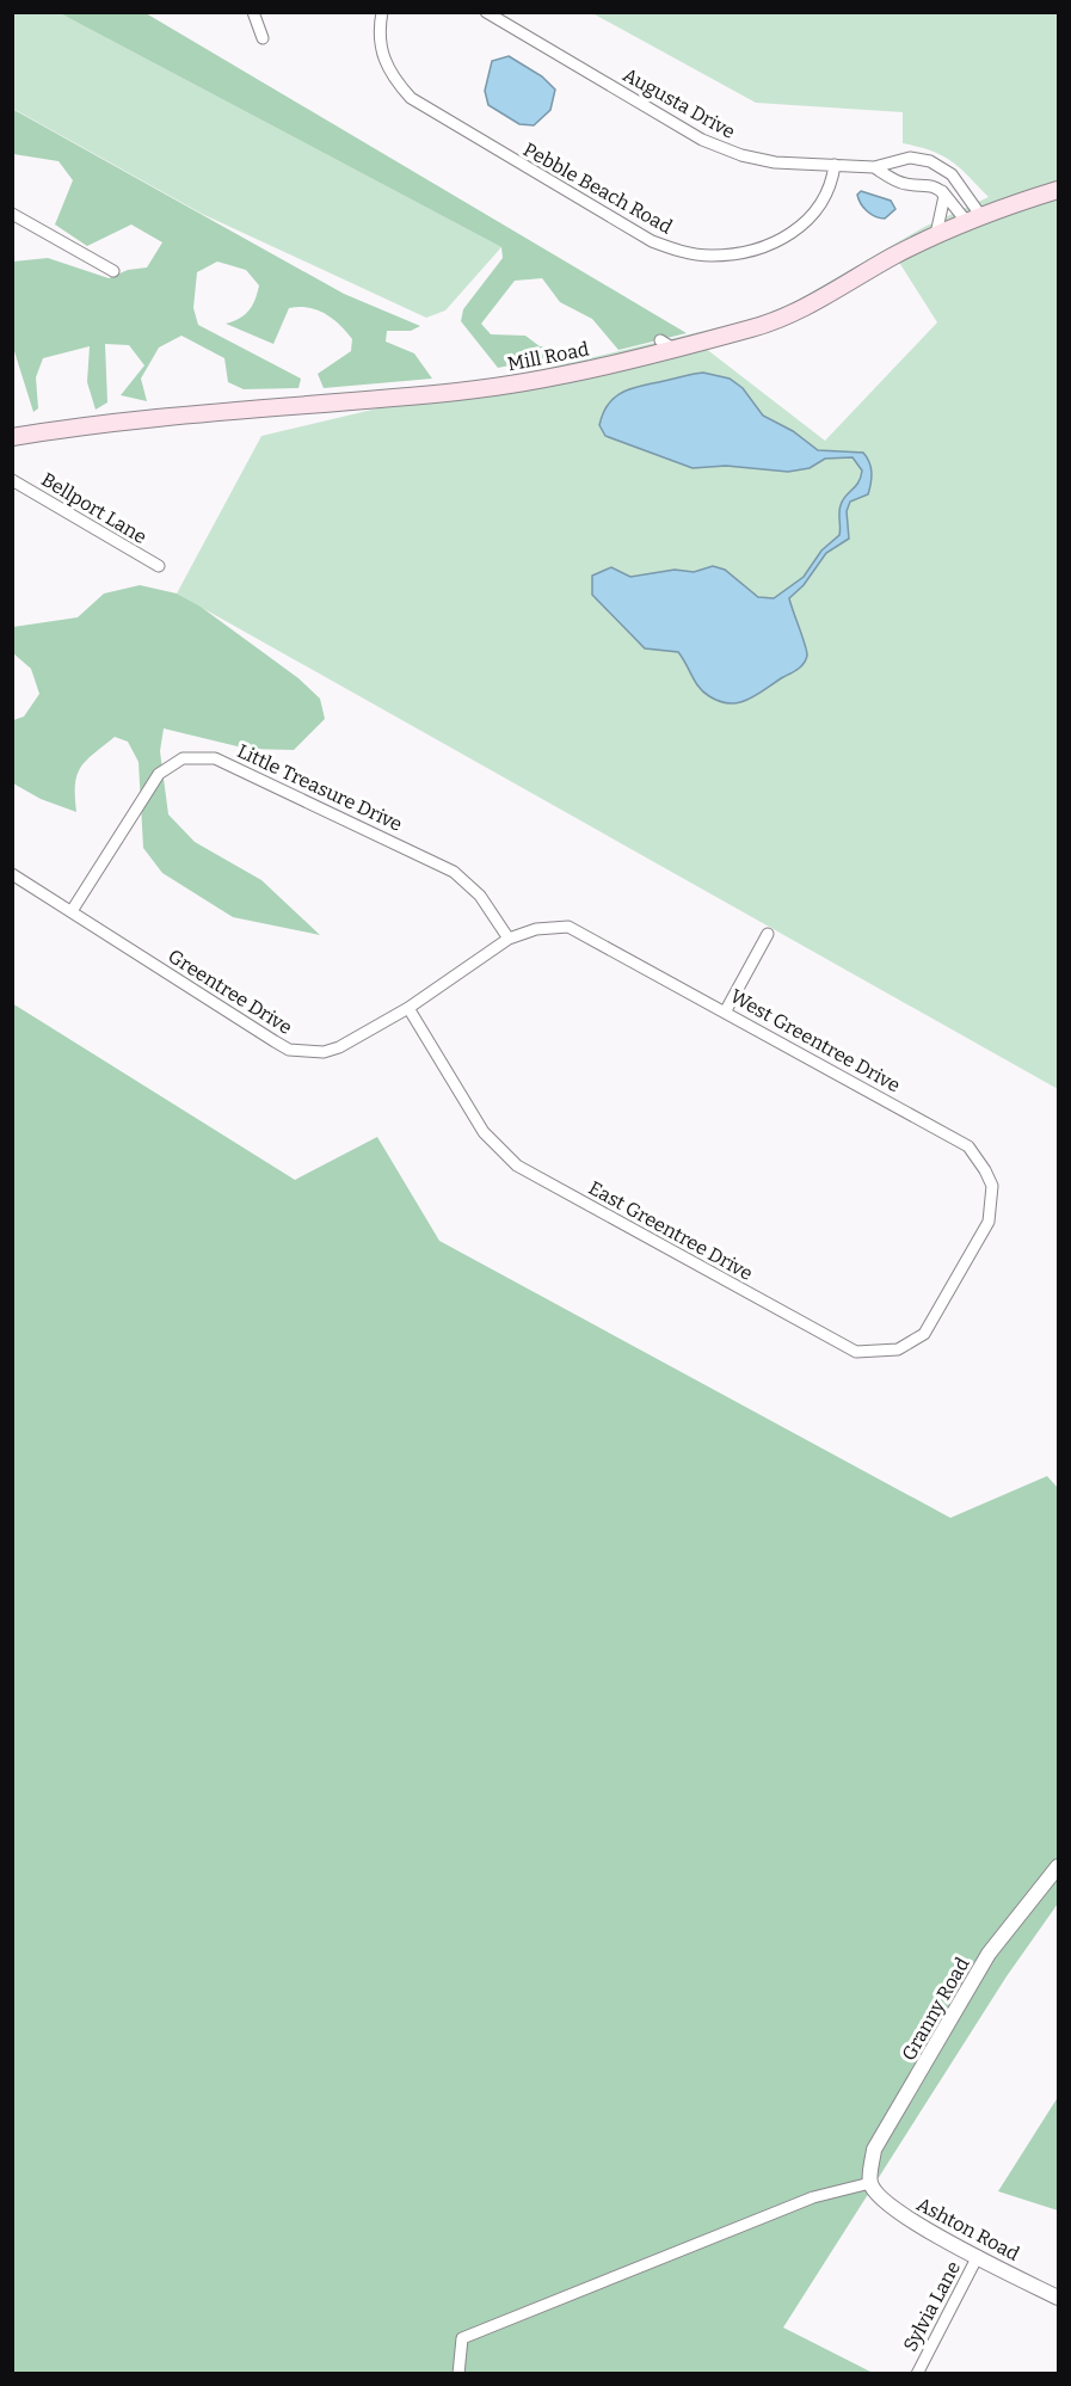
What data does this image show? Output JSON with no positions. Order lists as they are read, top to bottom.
{
  "streets": {
    "main road": ["Mill Road"],
    "street": [
      "Augusta Drive",
      "Pebble Beach Road",
      "Bellport Lane",
      "Little Treasure Drive",
      "Greentree Drive",
      "West Greentree Drive",
      "East Greentree Drive",
      "Granny Road",
      "Ashton Road",
      "Sylvia Lane"
    ]
  },
  "crossings": [
    ["Augusta Drive", "Pebble Beach Road"],
    ["Augusta Drive", "Mill Road"],
    ["Little Treasure Drive", "Greentree Drive"],
    ["Little Treasure Drive", "West Greentree Drive"],
    ["Greentree Drive", "West Greentree Drive"],
    ["Greentree Drive", "East Greentree Drive"],
    ["West Greentree Drive", "East Greentree Drive"],
    ["Granny Road", "Ashton Road"],
    ["Ashton Road", "Sylvia Lane"]
  ]
}
